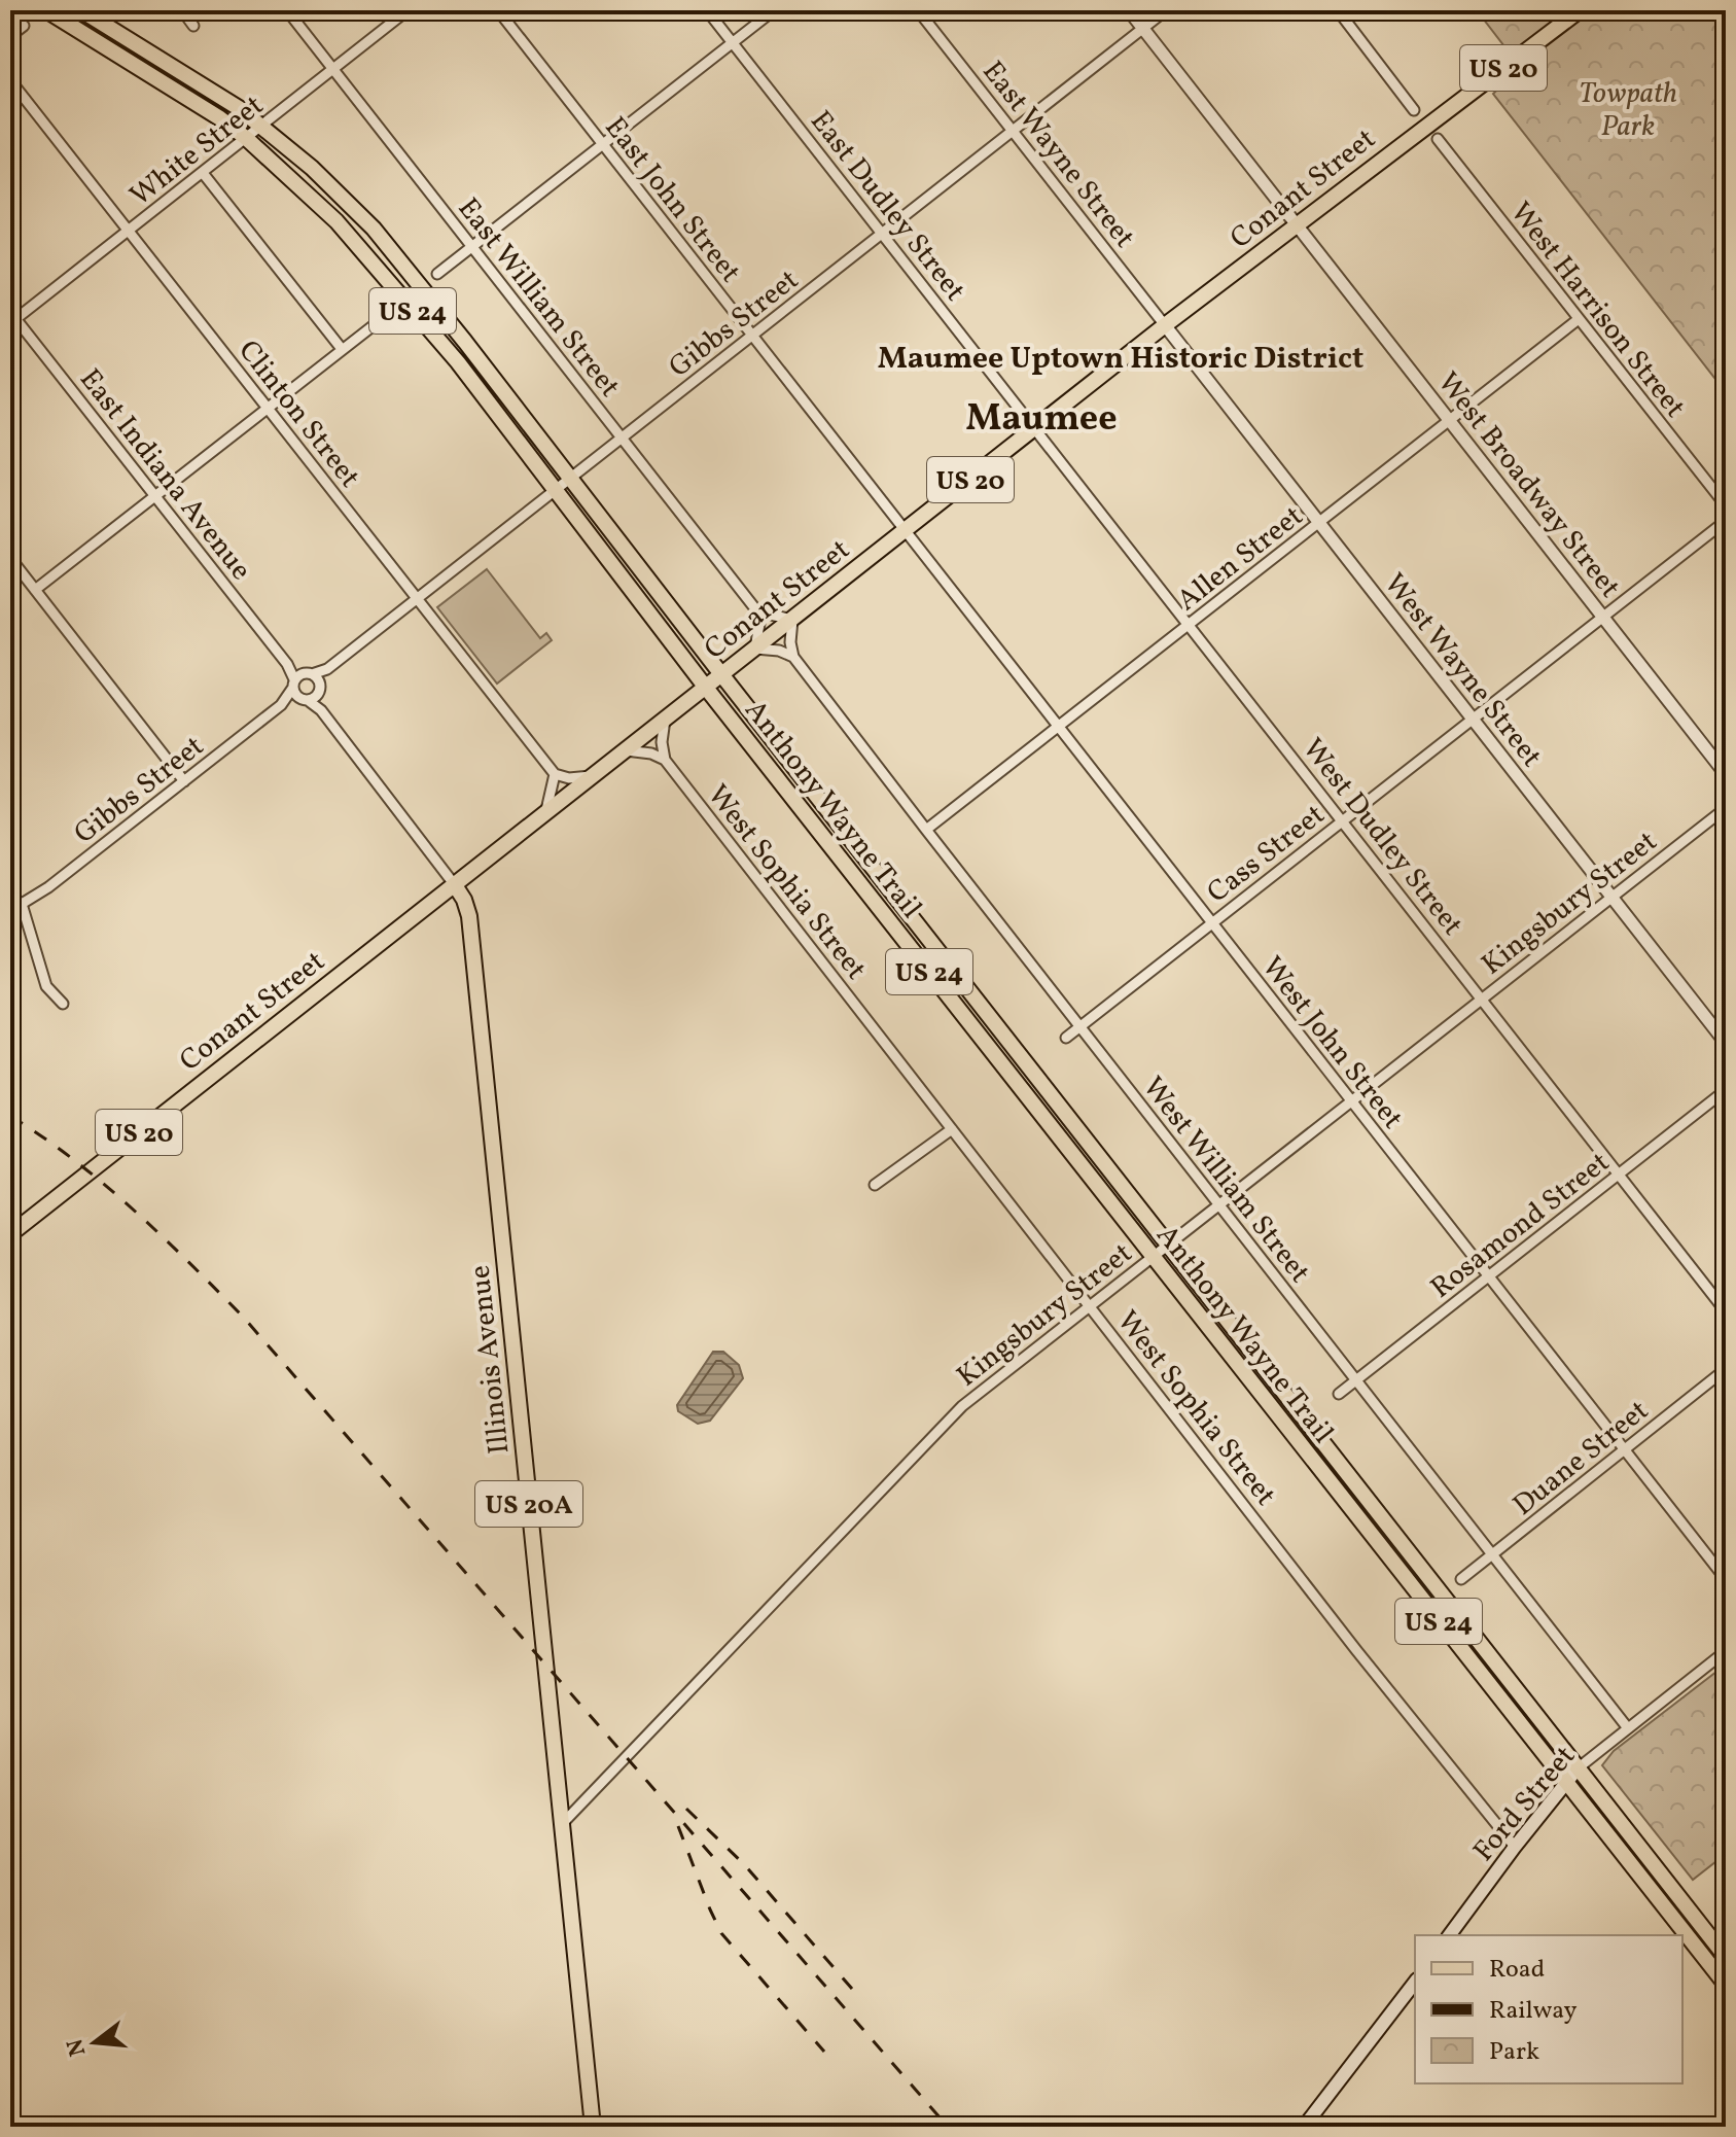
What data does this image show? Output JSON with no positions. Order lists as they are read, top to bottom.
{
  "streets": {
    "main road": [
      "US 20",
      "Conant Street",
      "US 24",
      "Anthony Wayne Trail",
      "Illinois Avenue",
      "US 20A",
      "Ford Street"
    ],
    "street": [
      "White Street",
      "East Wayne Street",
      "East John Street",
      "East Dudley Street",
      "East William Street",
      "West Harrison Street",
      "Gibbs Street",
      "Clinton Street",
      "East Indiana Avenue",
      "West Broadway Street",
      "Allen Street",
      "West Wayne Street",
      "West Dudley Street",
      "Cass Street",
      "West Sophia Street",
      "Kingsbury Street",
      "West John Street",
      "West William Street",
      "Rosamond Street",
      "Duane Street"
    ]
  },
  "crossings": [
    ["White Street", "East William Street"],
    ["White Street", "Clinton Street"],
    ["White Street", "East Indiana Avenue"],
    ["White Street", "Anthony Wayne Trail"],
    ["East Wayne Street", "Conant Street"],
    ["East Wayne Street", "Gibbs Street"],
    ["East Wayne Street", "West Wayne Street"],
    ["Conant Street", "East John Street"],
    ["Conant Street", "East Dudley Street"],
    ["Conant Street", "West Broadway Street"],
    ["Conant Street", "West Wayne Street"],
    ["Conant Street", "Anthony Wayne Trail"],
    ["Conant Street", "West Dudley Street"],
    ["Conant Street", "West John Street"],
    ["Conant Street", "Illinois Avenue"],
    ["East John Street", "Gibbs Street"],
    ["East John Street", "West John Street"],
    ["East Dudley Street", "Gibbs Street"],
    ["East Dudley Street", "West Dudley Street"],
    ["East William Street", "Gibbs Street"],
    ["West Harrison Street", "Allen Street"],
    ["Gibbs Street", "Clinton Street"],
    ["Gibbs Street", "East Indiana Avenue"],
    ["Gibbs Street", "West Broadway Street"],
    ["Gibbs Street", "Anthony Wayne Trail"],
    ["West Broadway Street", "Allen Street"],
    ["West Broadway Street", "Cass Street"],
    ["Allen Street", "West Wayne Street"],
    ["Allen Street", "West Dudley Street"],
    ["Allen Street", "West John Street"],
    ["Allen Street", "West William Street"],
    ["West Wayne Street", "Cass Street"],
    ["West Wayne Street", "Kingsbury Street"],
    ["Anthony Wayne Trail", "Kingsbury Street"],
    ["Anthony Wayne Trail", "Ford Street"],
    ["West Dudley Street", "Cass Street"],
    ["West Dudley Street", "Kingsbury Street"],
    ["West Dudley Street", "Rosamond Street"],
    ["Cass Street", "West John Street"],
    ["Cass Street", "West William Street"],
    ["West Sophia Street", "Kingsbury Street"],
    ["West Sophia Street", "Ford Street"],
    ["Kingsbury Street", "West John Street"],
    ["Kingsbury Street", "West William Street"],
    ["Kingsbury Street", "Illinois Avenue"],
    ["West John Street", "Rosamond Street"],
    ["West John Street", "Duane Street"],
    ["West William Street", "Rosamond Street"],
    ["West William Street", "Duane Street"],
    ["West William Street", "Ford Street"]
  ],
  "districts": ["Maumee Uptown Historic District", "Maumee"],
  "parks": ["Towpath Park"],
  "legend": ["Road", "Railway", "Park"],
  "north": "left"
}
